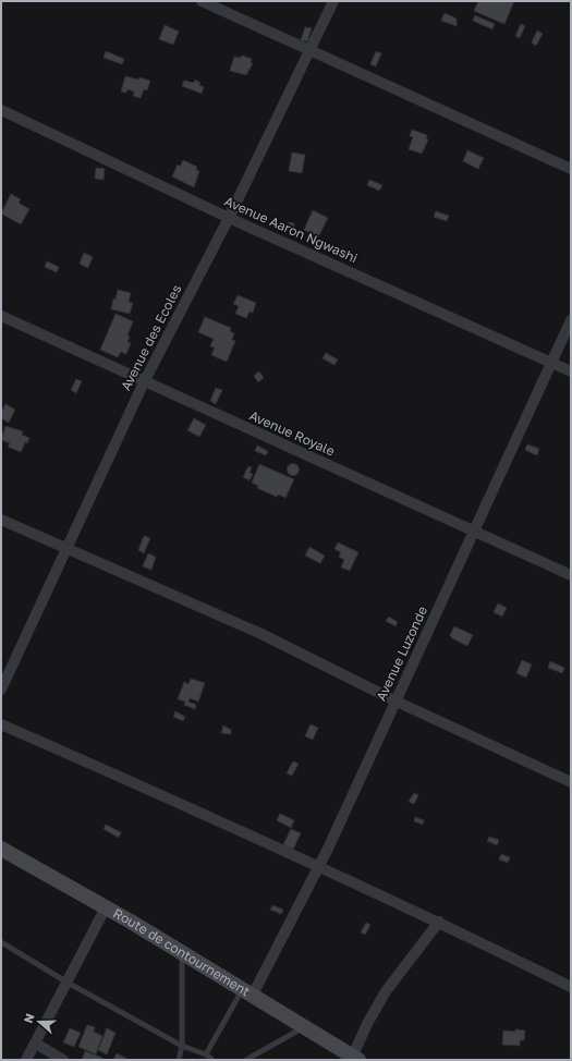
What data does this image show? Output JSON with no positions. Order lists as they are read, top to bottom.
{
  "streets": {
    "street": [
      "Avenue Aaron Ngwashi",
      "Avenue des Ecoles",
      "Avenue Royale",
      "Avenue Luzonde",
      "Route de contournement"
    ]
  },
  "crossings": [
    ["Avenue Aaron Ngwashi", "Avenue des Ecoles"],
    ["Avenue Aaron Ngwashi", "Avenue Luzonde"],
    ["Avenue des Ecoles", "Avenue Royale"],
    ["Avenue Royale", "Avenue Luzonde"],
    ["Avenue Luzonde", "Route de contournement"]
  ],
  "north": "left"
}
